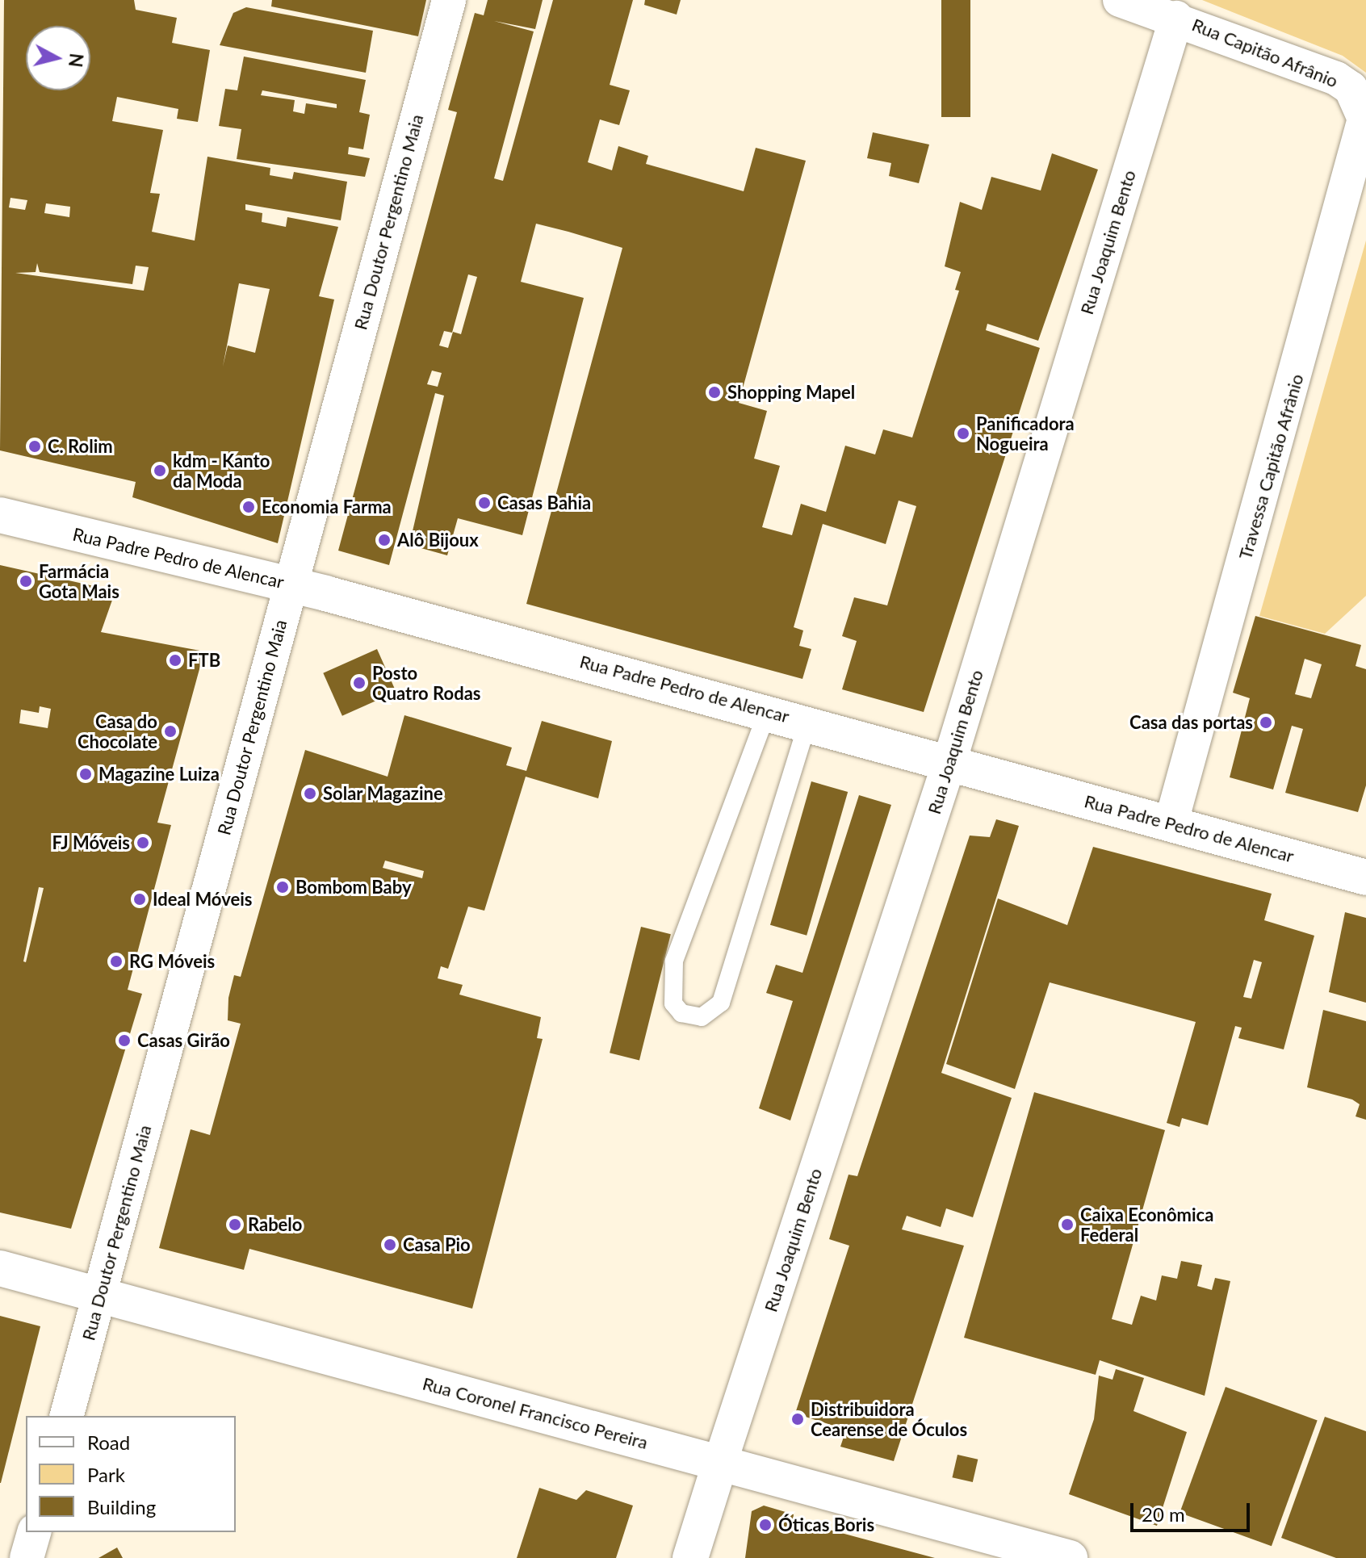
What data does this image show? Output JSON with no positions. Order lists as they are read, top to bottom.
{
  "streets": {
    "main road": ["Rua Padre Pedro de Alencar", "Rua Coronel Francisco Pereira"],
    "street": [
      "Rua Capitão Afrânio",
      "Rua Doutor Pergentino Maia",
      "Rua Joaquim Bento",
      "Travessa Capitão Afrânio"
    ]
  },
  "crossings": [
    ["Rua Capitão Afrânio", "Rua Joaquim Bento"],
    ["Rua Capitão Afrânio", "Travessa Capitão Afrânio"],
    ["Rua Doutor Pergentino Maia", "Rua Padre Pedro de Alencar"],
    ["Rua Doutor Pergentino Maia", "Rua Coronel Francisco Pereira"],
    ["Rua Joaquim Bento", "Rua Padre Pedro de Alencar"],
    ["Rua Joaquim Bento", "Rua Coronel Francisco Pereira"],
    ["Travessa Capitão Afrânio", "Rua Padre Pedro de Alencar"]
  ],
  "places": [
    "Shopping Mapel",
    "Panificadora Nogueira",
    "C. Rolim",
    "kdm - Kanto da Moda",
    "Casas Bahia",
    "Economia Farma",
    "Alô Bijoux",
    "Farmácia Gota Mais",
    "FTB",
    "Posto Quatro Rodas",
    "Casa das portas",
    "Casa do Chocolate",
    "Magazine Luiza",
    "Solar Magazine",
    "FJ Móveis",
    "Bombom Baby",
    "Ideal Móveis",
    "RG Móveis",
    "Casas Girão",
    "Rabelo",
    "Caixa Econômica Federal",
    "Casa Pio",
    "Distribuidora Cearense de Óculos",
    "Óticas Boris"
  ],
  "legend": ["Road", "Park", "Building"],
  "scale_bar": "20 m",
  "north": "right"
}
